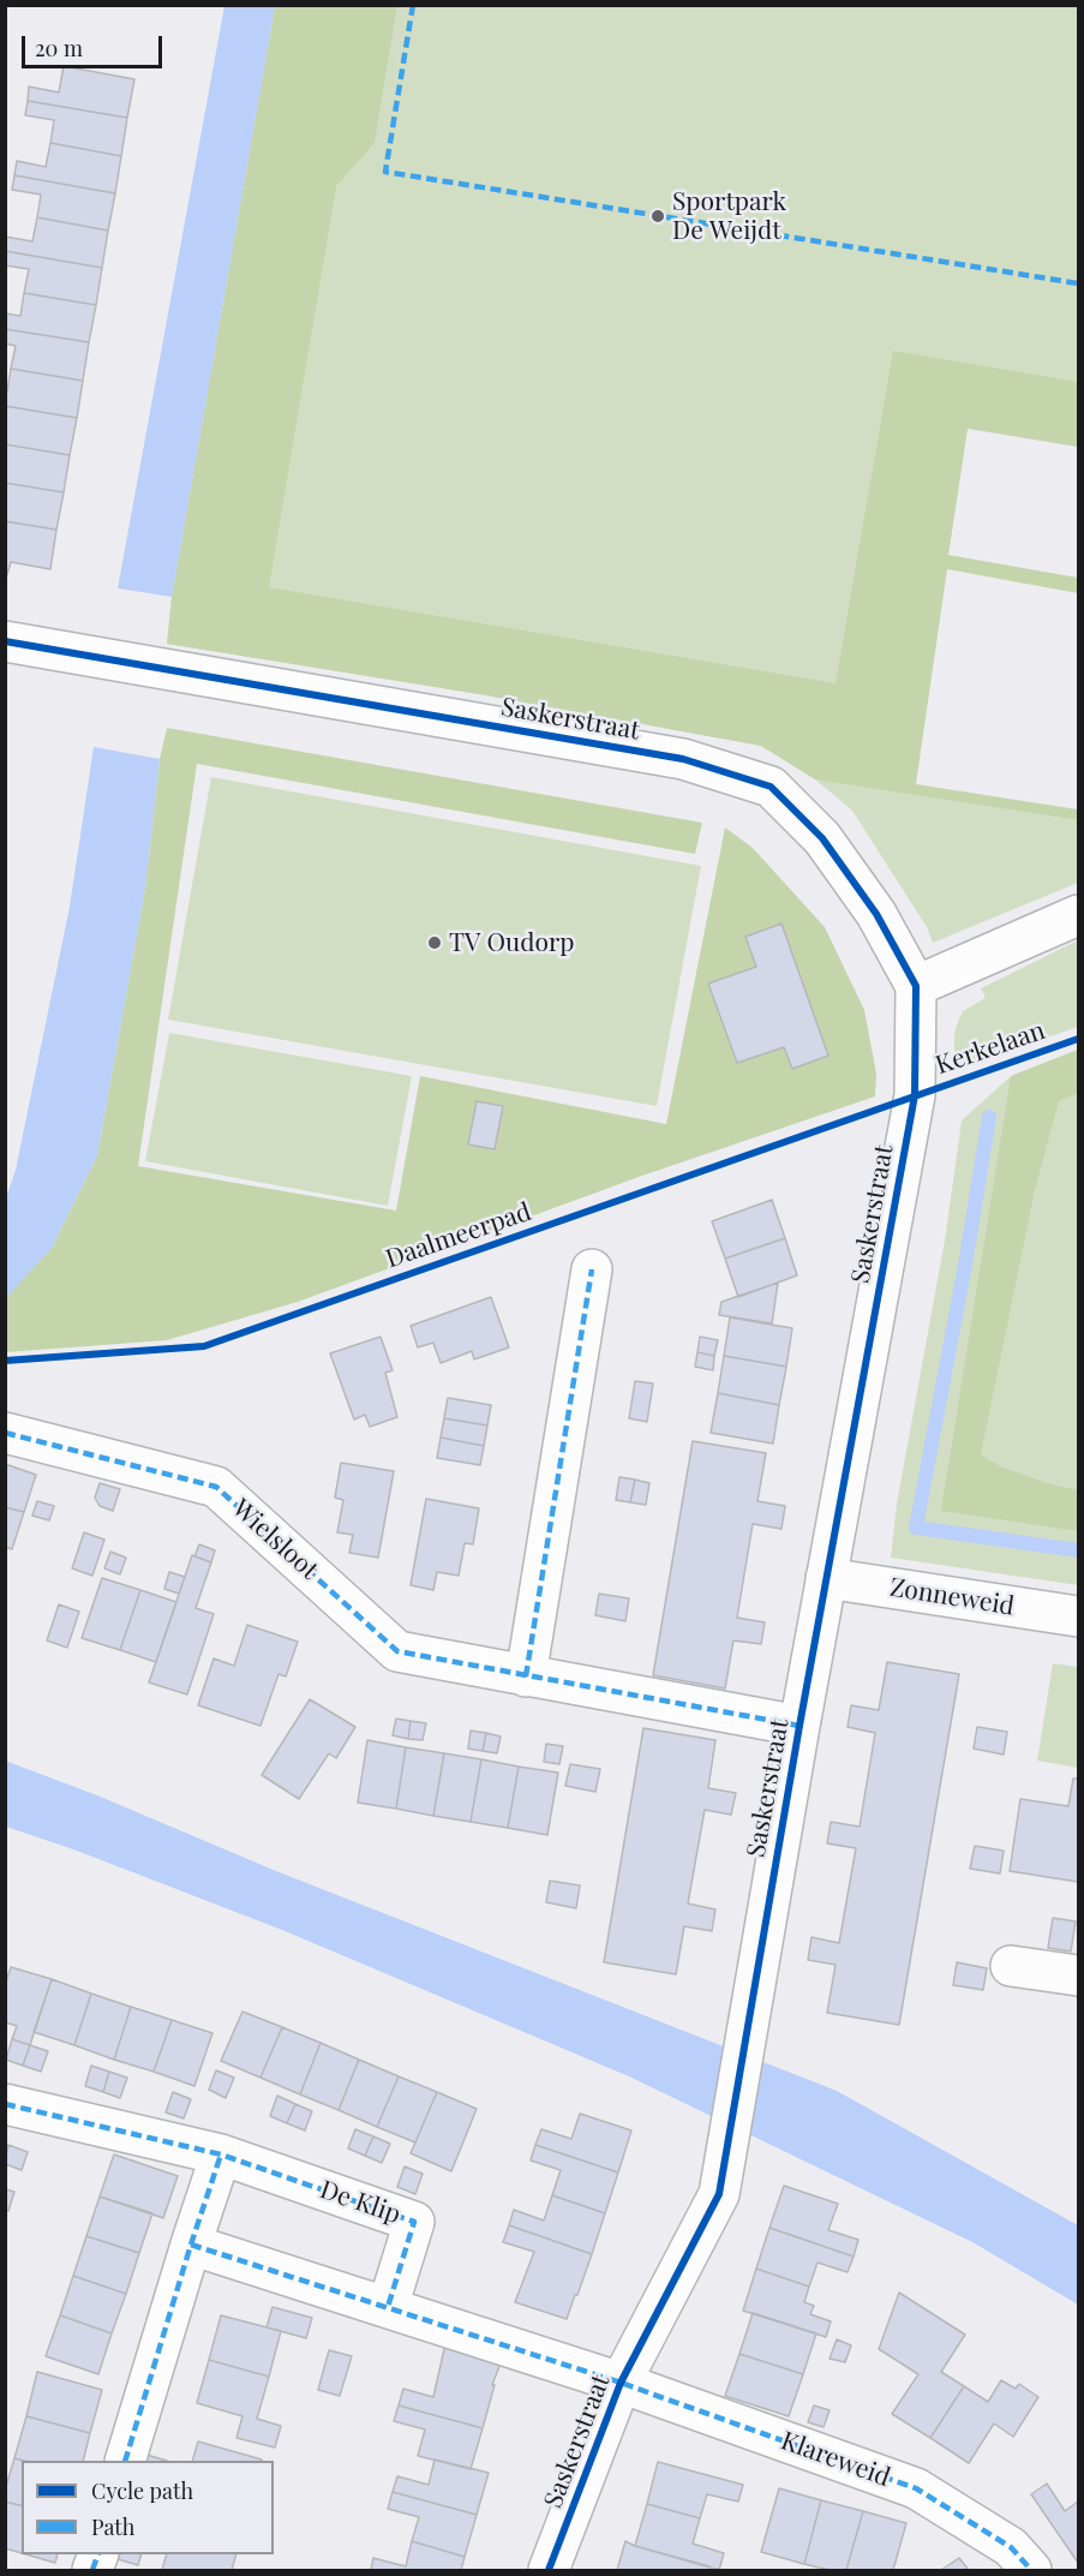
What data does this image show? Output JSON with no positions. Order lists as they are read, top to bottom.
{
  "streets": {
    "street": [
      "Saskerstraat",
      "Wielsloot",
      "Zonneweid",
      "De Klip",
      "Klareweid"
    ],
    "cycle path": ["Kerkelaan"]
  },
  "crossings": [
    ["Saskerstraat", "Wielsloot"],
    ["Saskerstraat", "Zonneweid"],
    ["Saskerstraat", "Klareweid"]
  ],
  "places": ["Sportpark De Weijdt", "TV Oudorp"],
  "legend": ["Cycle path", "Path"],
  "scale_bar": "20 m"
}
